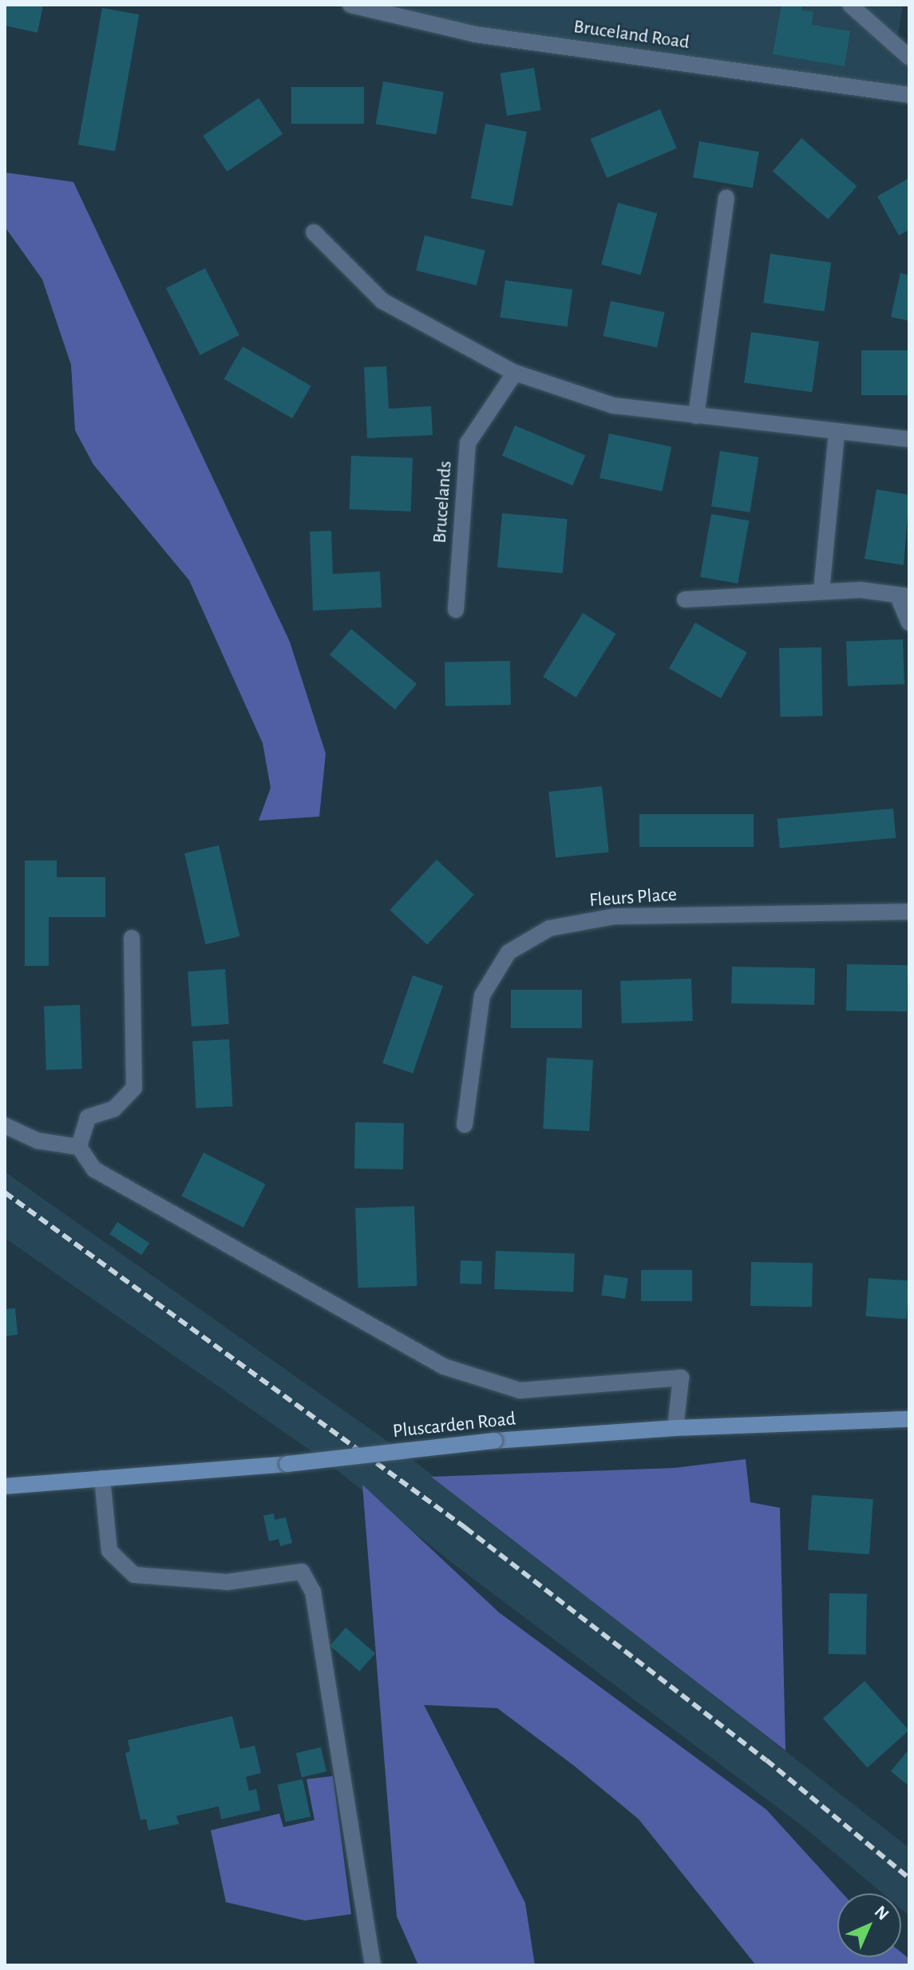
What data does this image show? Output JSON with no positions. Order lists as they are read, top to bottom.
{
  "streets": {
    "main road": ["Pluscarden Road"],
    "street": ["Bruceland Road", "Brucelands", "Fleurs Place"]
  },
  "north": "top right"
}
